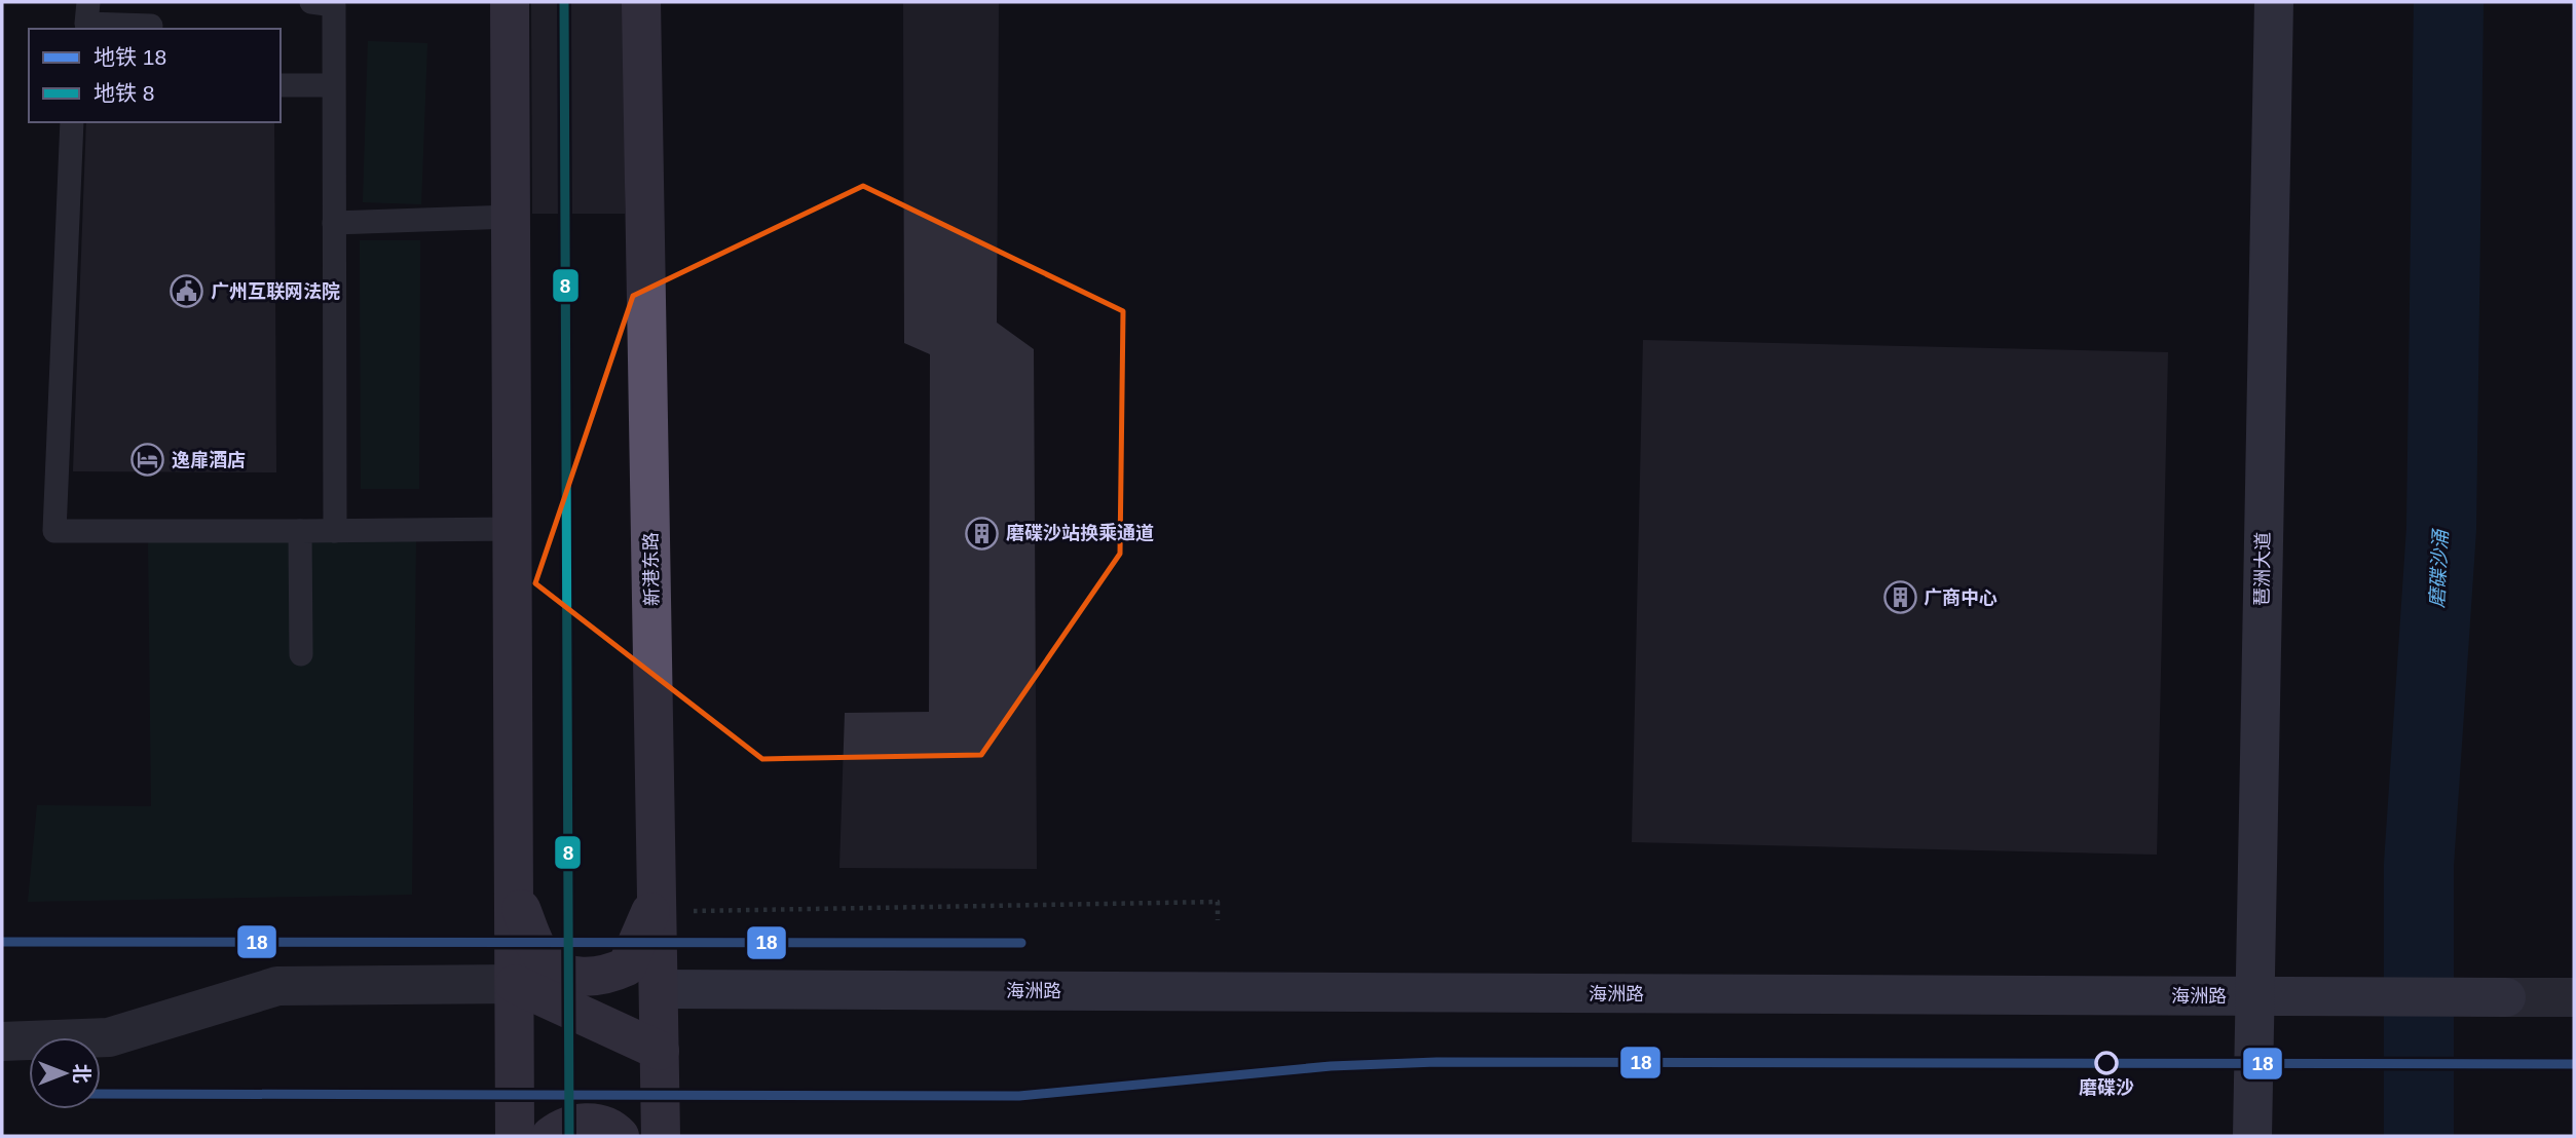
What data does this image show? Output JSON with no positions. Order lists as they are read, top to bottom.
{
  "streets": {
    "main road": ["新港东路"],
    "street": ["琶洲大道", "海洲路"]
  },
  "crossings": [
    ["新港东路", "海洲路"],
    ["琶洲大道", "海洲路"]
  ],
  "water": ["磨碟沙涌"],
  "places": {
    "public building": ["广州互联网法院"],
    "hotel": ["逸扉酒店"],
    "building": ["磨碟沙站换乘通道", "广商中心"],
    "other": ["磨碟沙"]
  },
  "lines": ["metro line 8", "metro line 18"],
  "legend": ["地铁 18", "地铁 8"],
  "north": "right"
}
